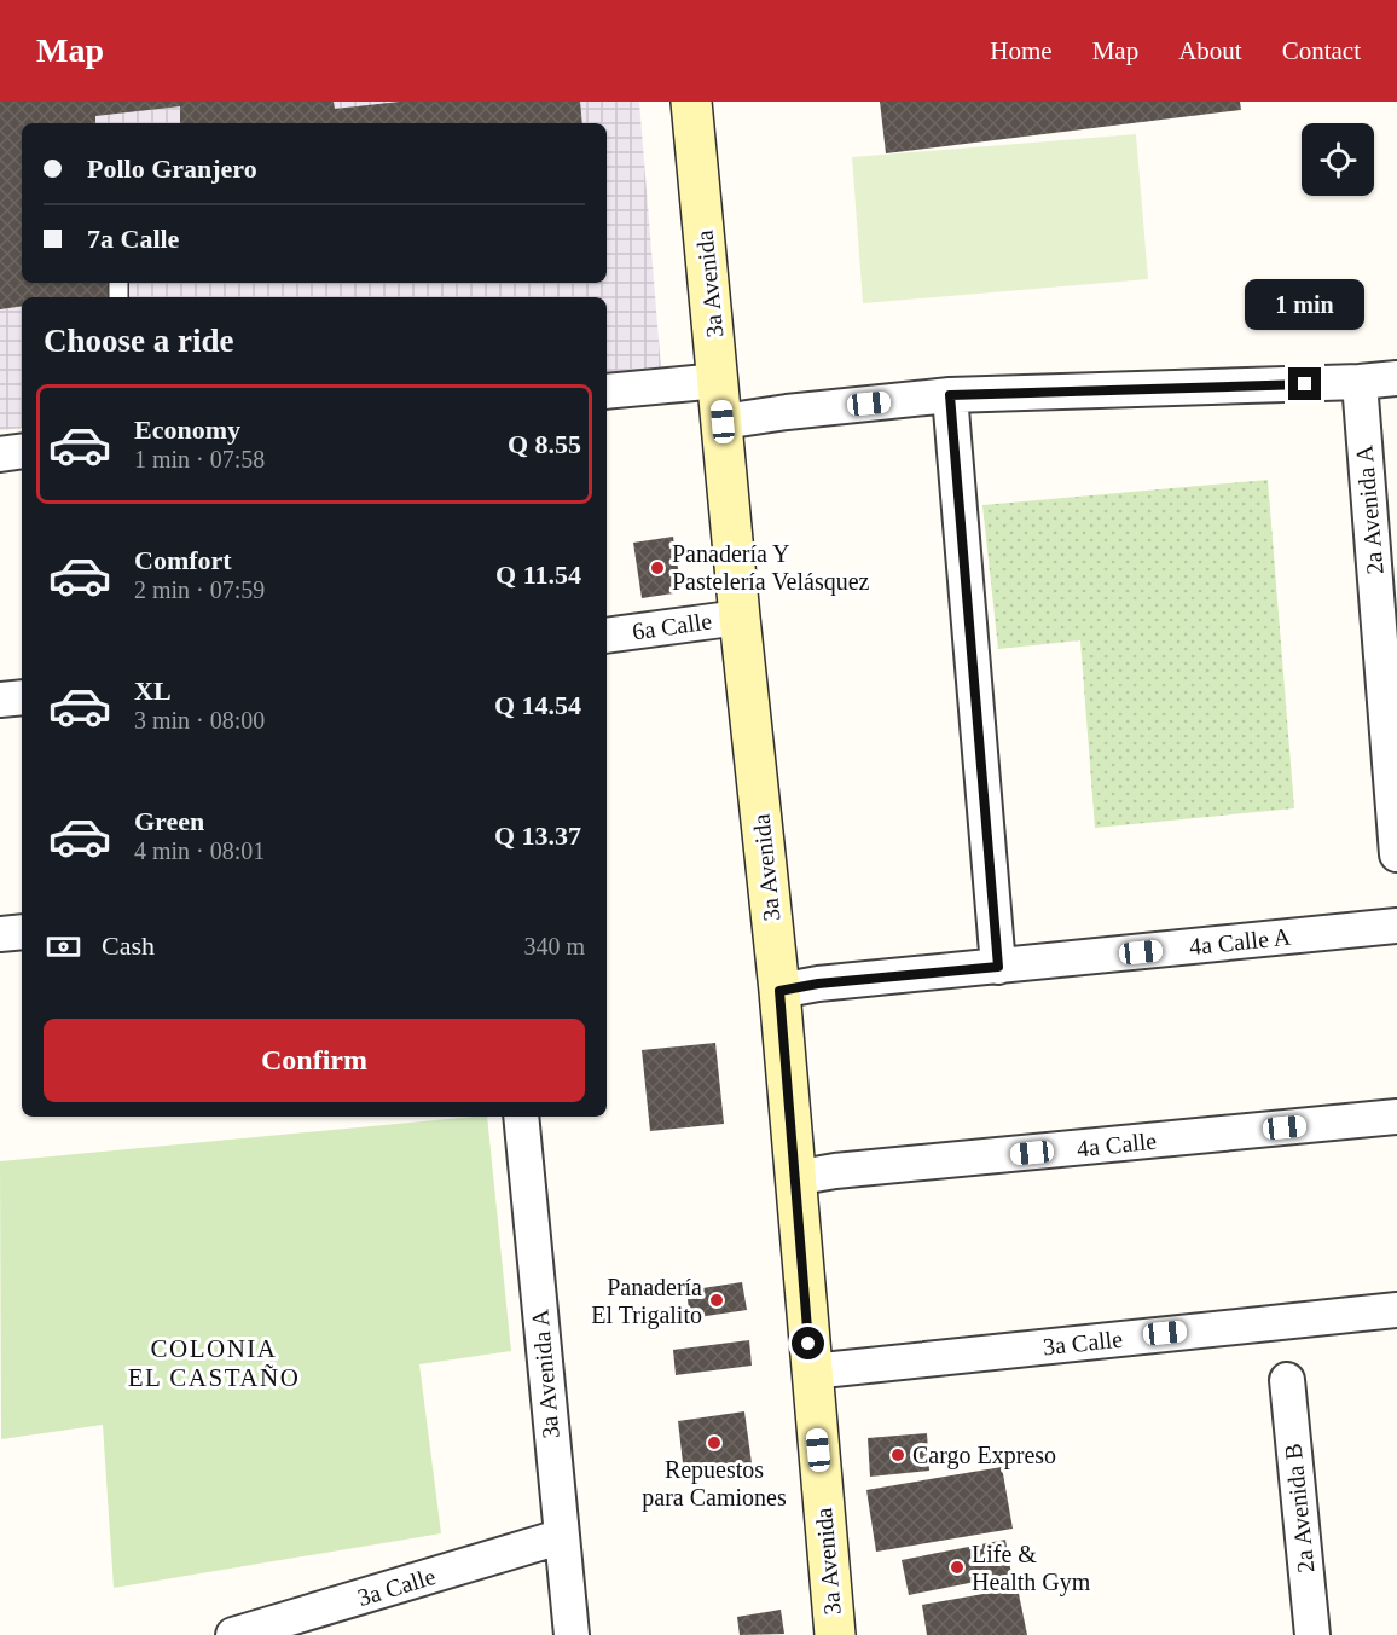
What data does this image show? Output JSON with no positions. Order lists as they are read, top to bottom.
{
  "streets": {
    "main road": ["3a Avenida"],
    "street": [
      "2a Avenida A",
      "6a Calle",
      "4a Calle A",
      "4a Calle",
      "3a Calle",
      "3a Avenida A",
      "2a Avenida B"
    ]
  },
  "crossings": [
    ["3a Avenida", "6a Calle"],
    ["3a Avenida", "4a Calle A"],
    ["3a Avenida", "4a Calle"],
    ["3a Avenida", "3a Calle"],
    ["3a Calle", "3a Avenida A"]
  ],
  "districts": ["COLONIA EL CASTAÑO"],
  "places": [
    "Panadería Y Pastelería Velásquez",
    "Panadería El Trigalito",
    "Repuestos para Camiones",
    "Cargo Expreso",
    "Life & Health Gym"
  ],
  "page": {
    "header": "Map",
    "nav": [
      "Home",
      "Map",
      "About",
      "Contact"
    ],
    "banner": ["Pollo Granjero", "7a Calle"],
    "bubble": "1 min",
    "heading": "Choose a ride",
    "list": [
      {
        "name": "Economy",
        "note": "1 min · 07:58",
        "value": "Q 8.55"
      },
      {
        "name": "Comfort",
        "note": "2 min · 07:59",
        "value": "Q 11.54"
      },
      {
        "name": "XL",
        "note": "3 min · 08:00",
        "value": "Q 14.54"
      },
      {
        "name": "Green",
        "note": "4 min · 08:01",
        "value": "Q 13.37"
      }
    ],
    "pay": ["Cash", "340 m"],
    "buttons": "Confirm"
  }
}
